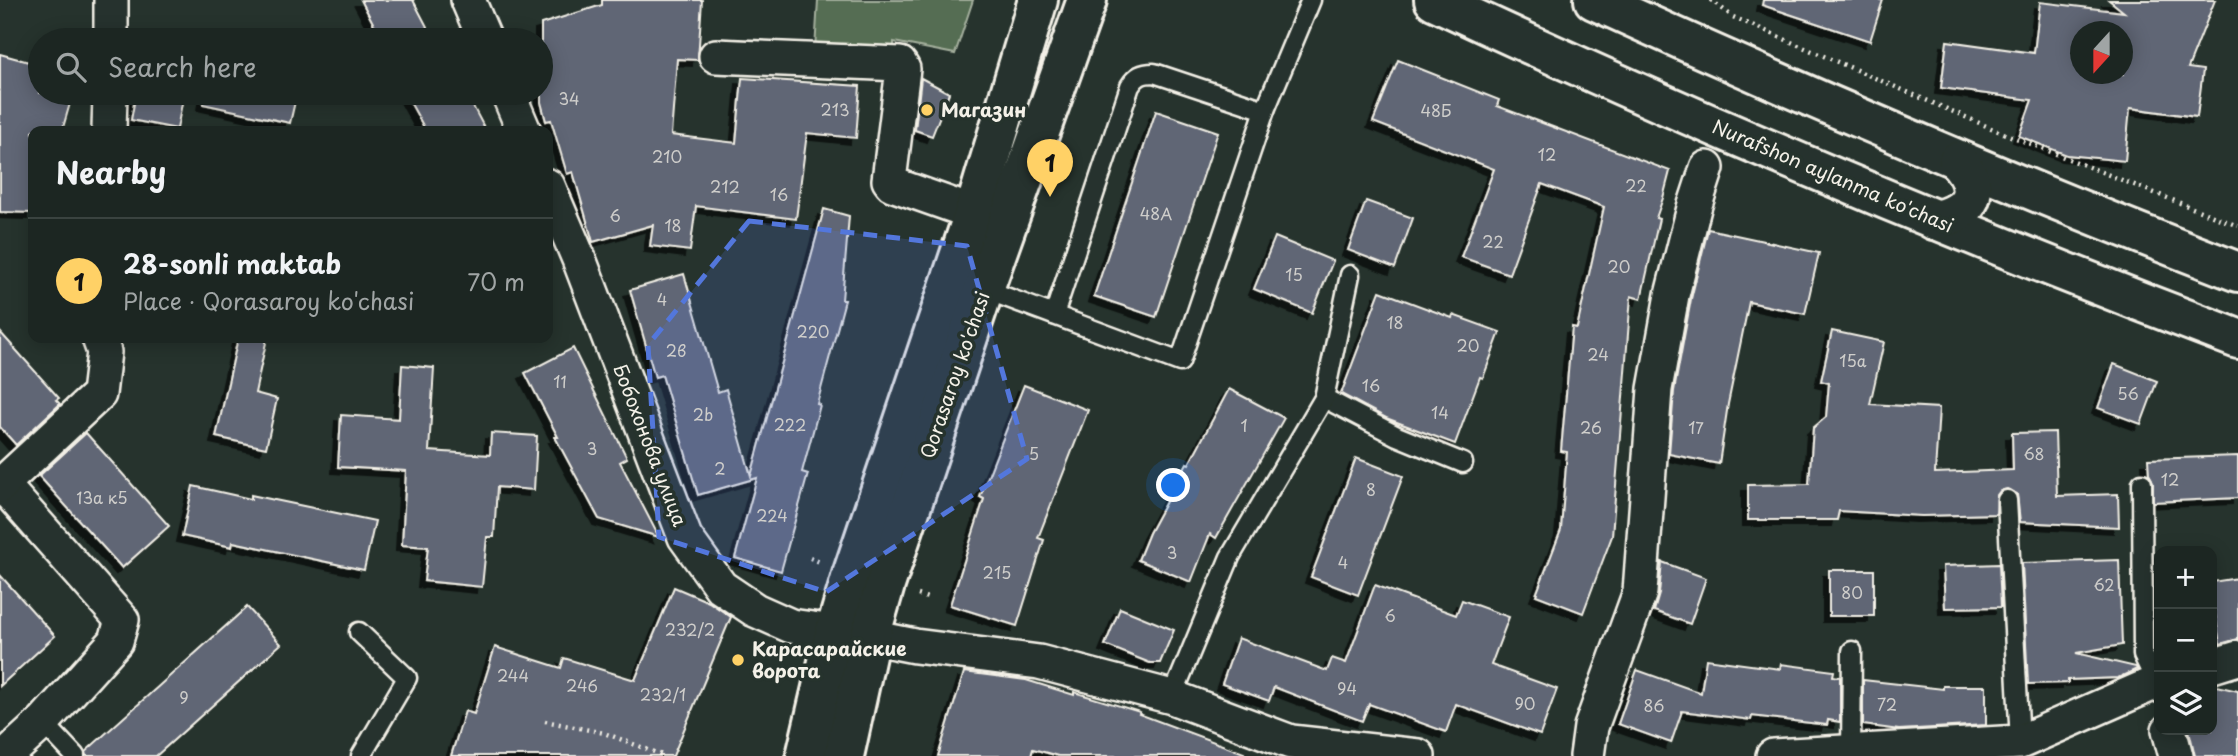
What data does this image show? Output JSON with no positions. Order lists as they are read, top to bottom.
{
  "streets": {
    "main road": ["Nurafshon aylanma ko'chasi", "Qorasaroy ko'chasi"],
    "street": ["Бобохонова улица"]
  },
  "crossings": [
    ["Qorasaroy ko'chasi", "Бобохонова улица"]
  ],
  "places": ["Магазин", "Карасарайские ворота"],
  "house_numbers": [
    "34",
    "213",
    "48Б",
    "12",
    "210",
    "22",
    "212",
    "16",
    "48A",
    "6",
    "18",
    "22",
    "20",
    "15",
    "4",
    "18",
    "220",
    "20",
    "2в",
    "24",
    "15a",
    "11",
    "16",
    "56",
    "14",
    "2b",
    "222",
    "1",
    "26",
    "17",
    "3",
    "5",
    "68",
    "2",
    "12",
    "8",
    "13a к5",
    "224",
    "3",
    "4",
    "215",
    "62",
    "80",
    "6",
    "232/2",
    "244",
    "246",
    "94",
    "232/1",
    "9",
    "90",
    "72",
    "86"
  ],
  "north": "bottom",
  "page": {
    "search": "Search here",
    "heading": "Nearby",
    "pins": "1",
    "list": [
      {
        "mark": "1",
        "name": "28-sonli maktab",
        "note": "Place · Qorasaroy ko'chasi",
        "value": "70 m"
      }
    ],
    "map_buttons": ["+", "−"]
  }
}
